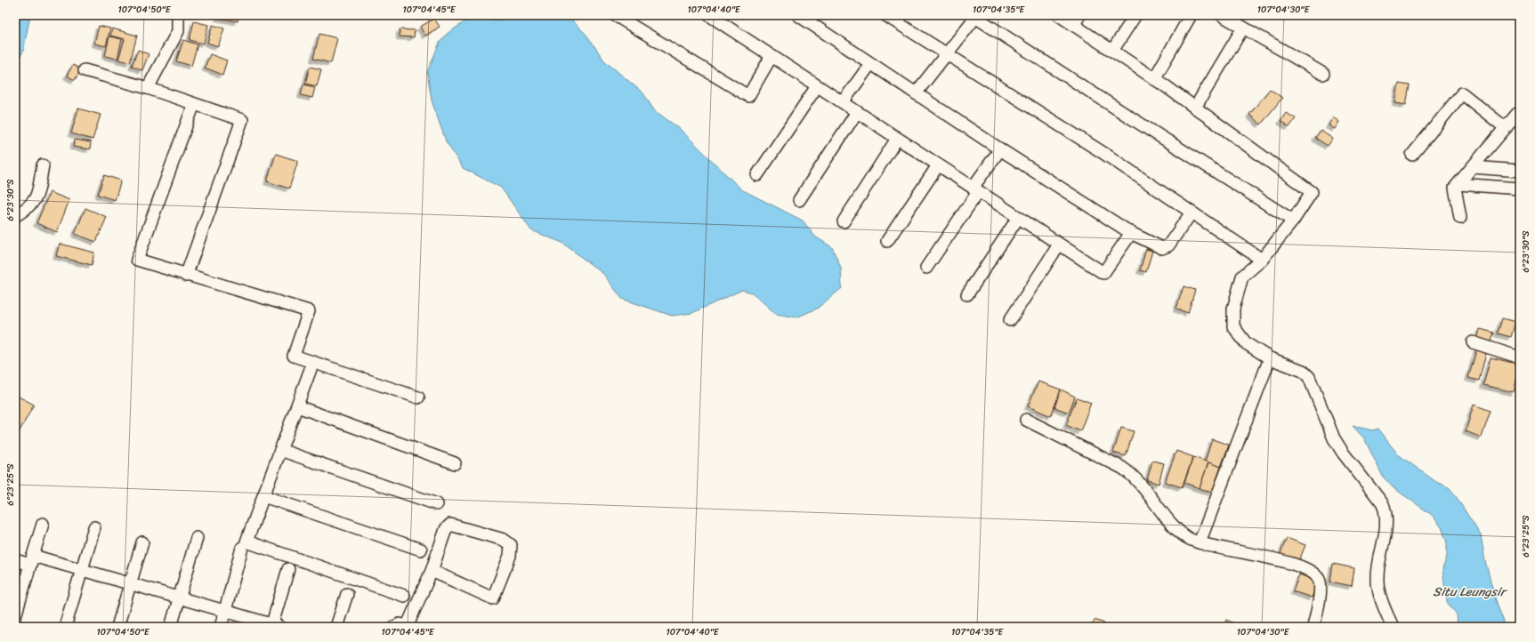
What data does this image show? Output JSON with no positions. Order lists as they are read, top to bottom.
{
  "water": ["Situ Leungsir"],
  "coordinates": [
    "107°04'50\"E",
    "107°04'45\"E",
    "107°04'40\"E",
    "107°04'35\"E",
    "107°04'30\"E",
    "6°23'30\"S",
    "6°23'25\"S"
  ]
}
